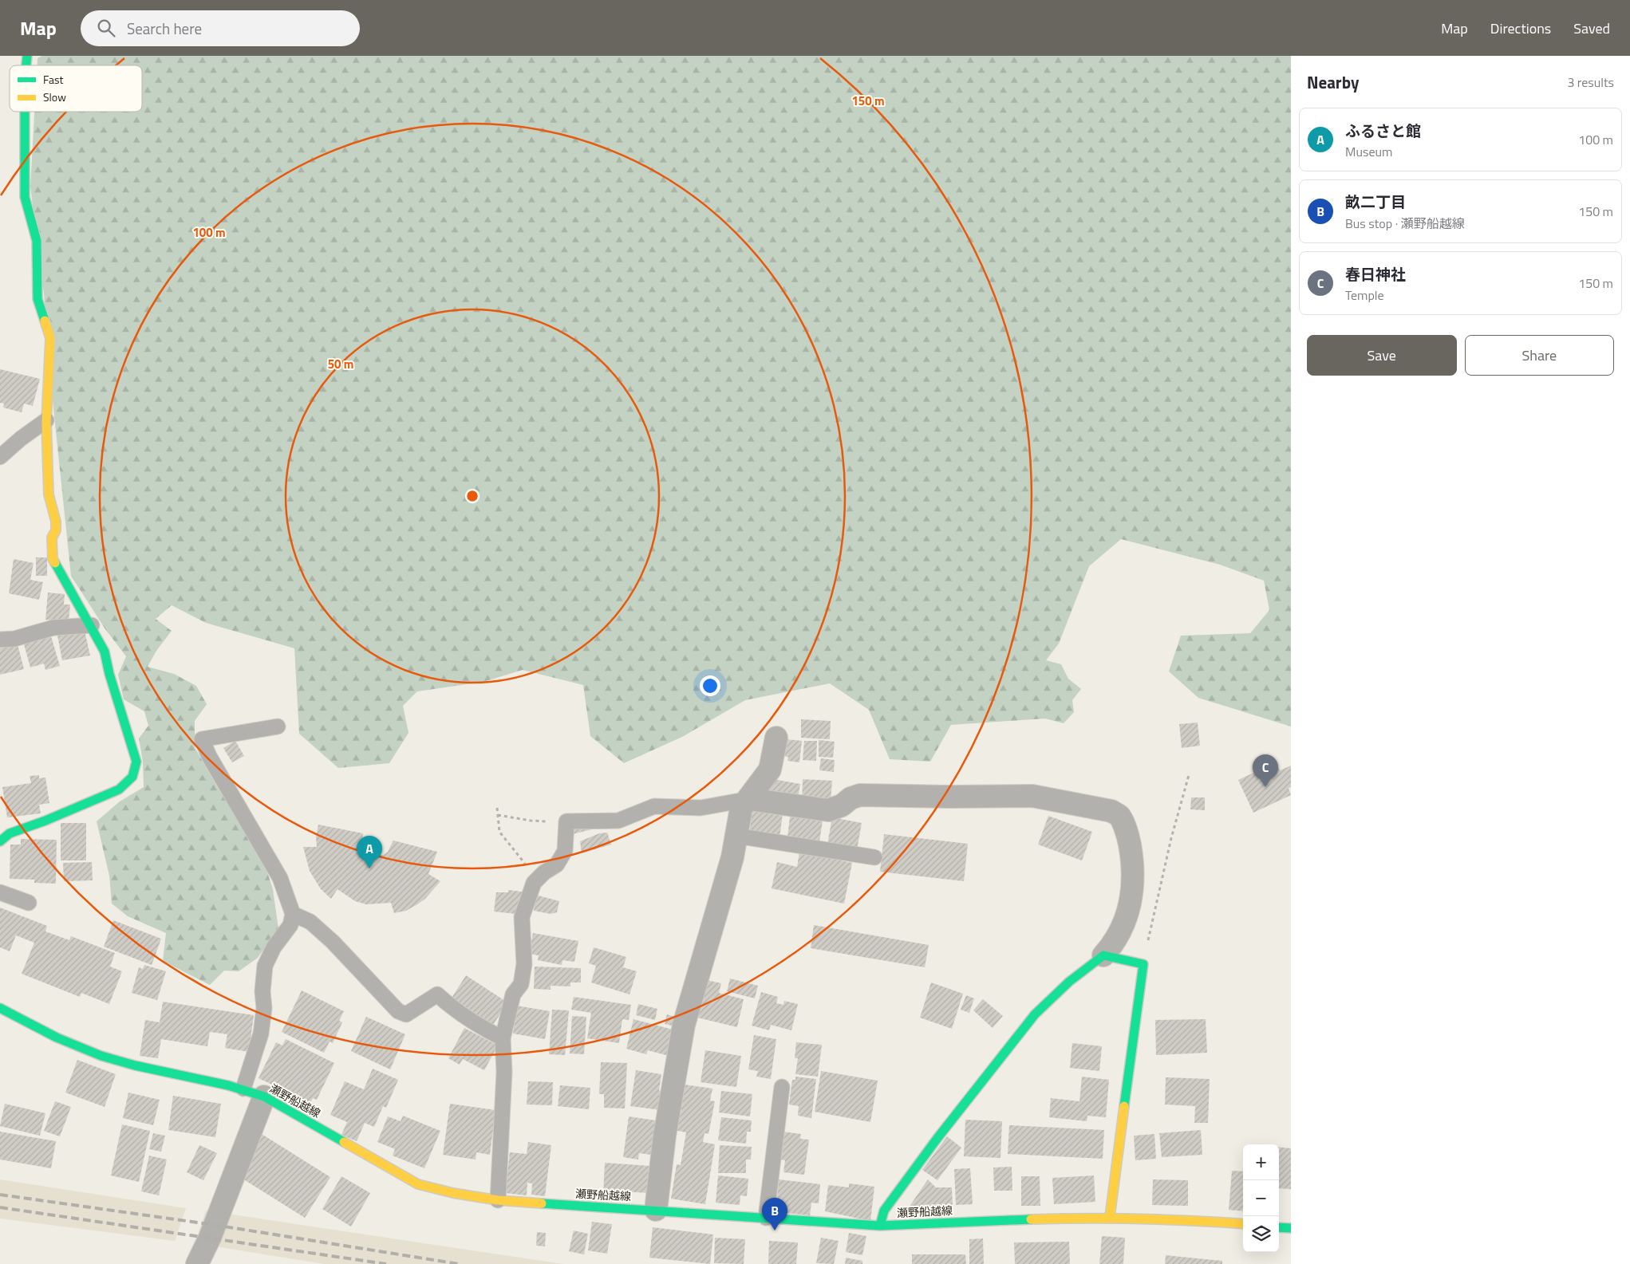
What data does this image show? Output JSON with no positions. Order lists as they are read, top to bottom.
{
  "streets": {
    "street": ["瀬野船越線"]
  },
  "legend": ["Fast", "Slow"],
  "page": {
    "header": "Map",
    "search": "Search here",
    "nav": ["Map", "Directions", "Saved"],
    "heading": ["Nearby", "3 results"],
    "list": [
      {
        "mark": "A",
        "name": "ふるさと館",
        "note": "Museum",
        "value": "100 m"
      },
      {
        "mark": "B",
        "name": "畝二丁目",
        "note": "Bus stop · 瀬野船越線",
        "value": "150 m"
      },
      {
        "mark": "C",
        "name": "春日神社",
        "note": "Temple",
        "value": "150 m"
      }
    ],
    "buttons": ["Save", "Share"],
    "pins": ["C", "A", "B"],
    "map_buttons": ["+", "−"]
  },
  "rings": ["150 m", "100 m", "50 m"]
}
